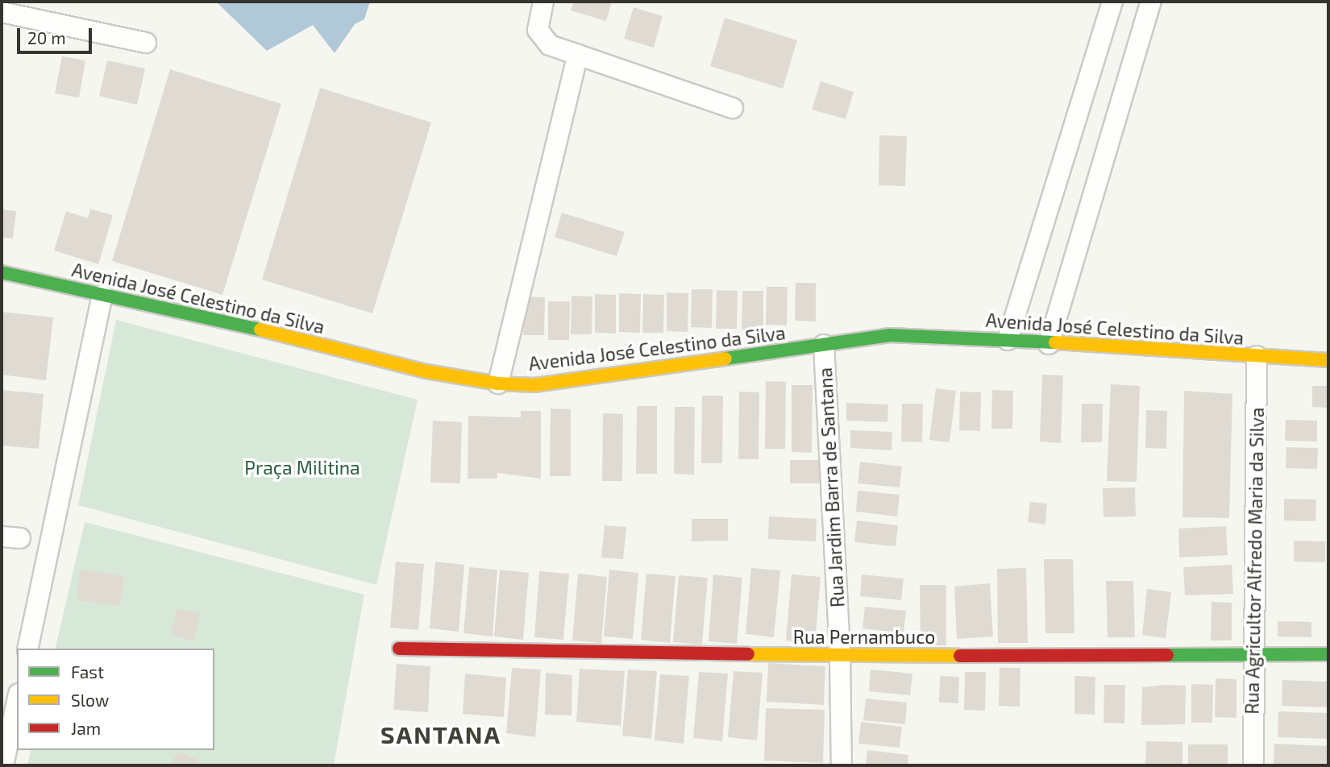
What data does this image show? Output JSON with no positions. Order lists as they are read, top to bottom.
{
  "streets": {
    "street": [
      "Avenida José Celestino da Silva",
      "Rua Jardim Barra de Santana",
      "Rua Agricultor Alfredo Maria da Silva",
      "Rua Pernambuco"
    ]
  },
  "crossings": [
    ["Avenida José Celestino da Silva", "Rua Jardim Barra de Santana"],
    ["Avenida José Celestino da Silva", "Rua Agricultor Alfredo Maria da Silva"],
    ["Rua Jardim Barra de Santana", "Rua Pernambuco"],
    ["Rua Agricultor Alfredo Maria da Silva", "Rua Pernambuco"]
  ],
  "districts": ["SANTANA"],
  "parks": ["Praça Militina"],
  "legend": ["Fast", "Slow", "Jam"],
  "scale_bar": "20 m"
}
